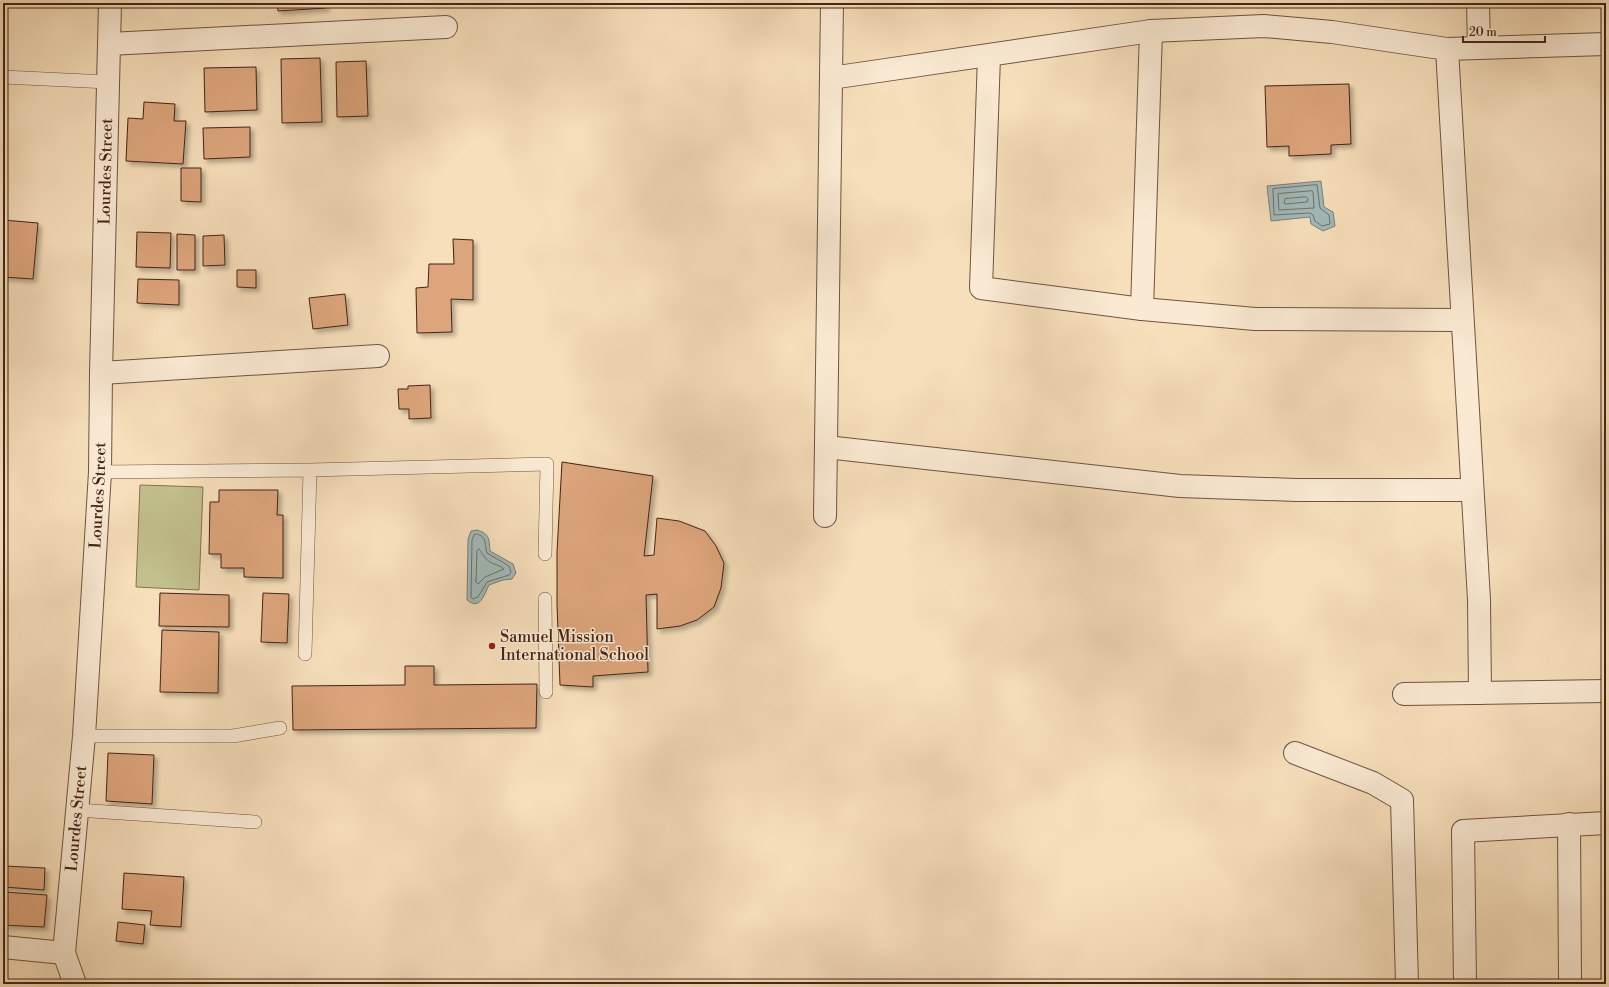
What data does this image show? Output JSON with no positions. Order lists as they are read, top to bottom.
{
  "streets": {
    "street": ["Lourdes Street"]
  },
  "places": ["Samuel Mission International School"],
  "scale_bar": "20 m"
}
